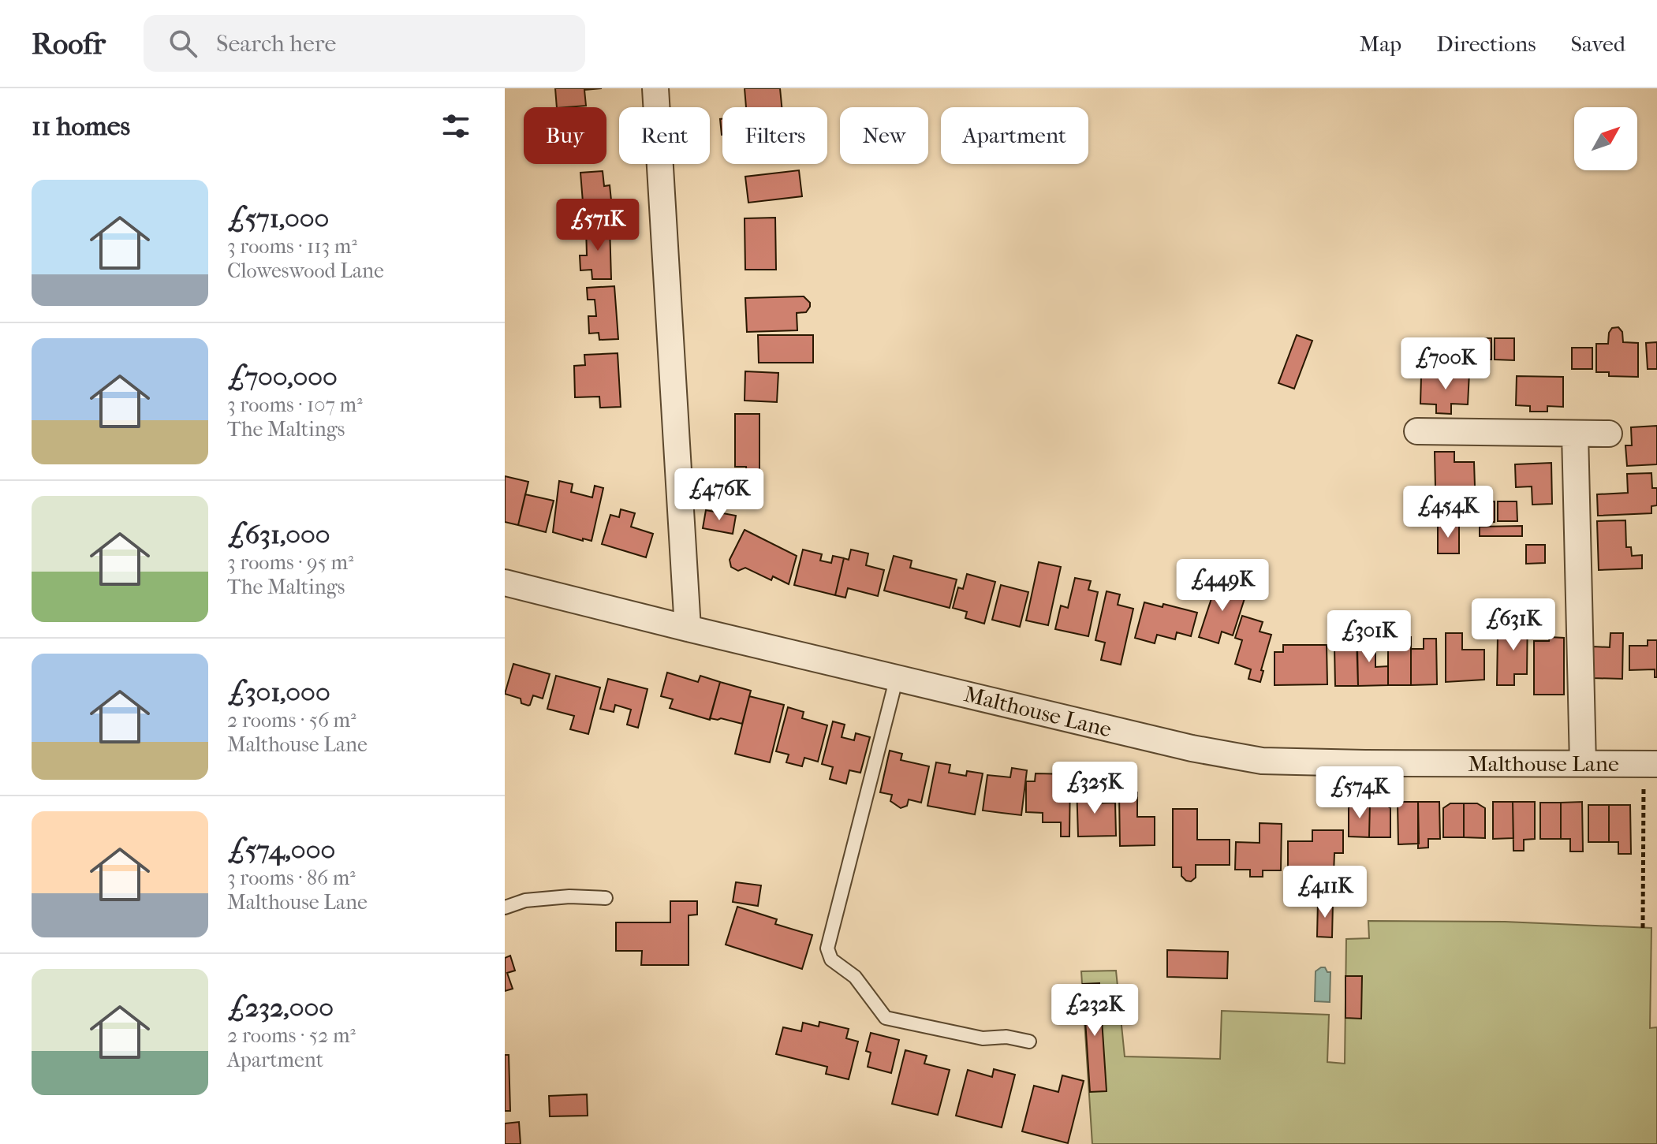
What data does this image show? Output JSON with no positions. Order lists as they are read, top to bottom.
{
  "streets": {
    "street": ["Malthouse Lane"]
  },
  "north": "top right",
  "page": {
    "header": "Roofr",
    "search": "Search here",
    "nav": ["Map", "Directions", "Saved"],
    "heading": "11 homes",
    "chip": [
      "Buy",
      "Rent",
      "Filters",
      "New",
      "Apartment"
    ],
    "list": [
      {
        "name": "£571,000",
        "note": "3 rooms · 113 m² · Cloweswood Lane"
      },
      {
        "name": "£700,000",
        "note": "3 rooms · 107 m² · The Maltings"
      },
      {
        "name": "£631,000",
        "note": "3 rooms · 95 m² · The Maltings"
      },
      {
        "name": "£301,000",
        "note": "2 rooms · 56 m² · Malthouse Lane"
      },
      {
        "name": "£574,000",
        "note": "3 rooms · 86 m² · Malthouse Lane"
      },
      {
        "name": "£232,000",
        "note": "2 rooms · 52 m² · Apartment"
      }
    ],
    "price": [
      "£571K",
      "£700K",
      "£476K",
      "£454K",
      "£449K",
      "£631K",
      "£301K",
      "£325K",
      "£574K",
      "£411K",
      "£232K"
    ]
  }
}
